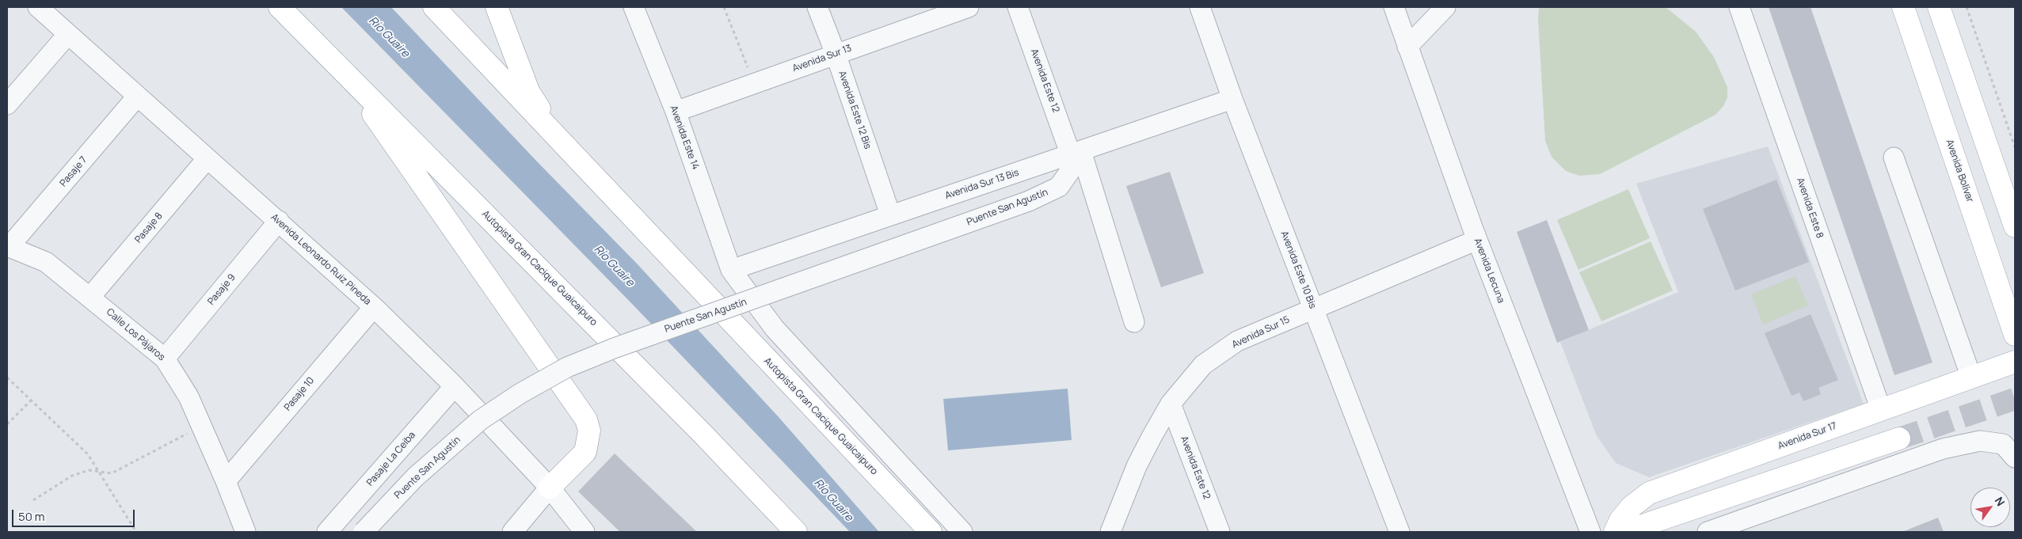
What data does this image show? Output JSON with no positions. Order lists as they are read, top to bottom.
{
  "streets": {
    "main road": ["Avenida Bolívar", "Autopista Gran Cacique Guaicaipuro", "Avenida Sur 17"],
    "street": [
      "Avenida Sur 13",
      "Avenida Este 12",
      "Avenida Este 12 Bis",
      "Avenida Este 14",
      "Pasaje 7",
      "Avenida Sur 13 Bis",
      "Puente San Agustín",
      "Avenida Este 8",
      "Pasaje 8",
      "Avenida Leonardo Ruiz Pineda",
      "Avenida Este 10 Bis",
      "Avenida Lecuna",
      "Pasaje 9",
      "Avenida Sur 15",
      "Calle Los Pájaros",
      "Pasaje 10",
      "Pasaje La Ceiba"
    ]
  },
  "crossings": [
    ["Avenida Sur 13", "Avenida Este 12 Bis"],
    ["Avenida Sur 13", "Avenida Este 14"],
    ["Avenida Este 12", "Avenida Sur 13 Bis"],
    ["Avenida Este 12", "Puente San Agustín"],
    ["Avenida Este 12", "Avenida Sur 15"],
    ["Avenida Este 12 Bis", "Avenida Sur 13 Bis"],
    ["Avenida Este 14", "Avenida Sur 13 Bis"],
    ["Pasaje 7", "Avenida Leonardo Ruiz Pineda"],
    ["Pasaje 7", "Calle Los Pájaros"],
    ["Avenida Sur 13 Bis", "Puente San Agustín"],
    ["Avenida Sur 13 Bis", "Avenida Este 10 Bis"],
    ["Avenida Este 8", "Avenida Sur 17"],
    ["Pasaje 8", "Avenida Leonardo Ruiz Pineda"],
    ["Pasaje 8", "Calle Los Pájaros"],
    ["Avenida Leonardo Ruiz Pineda", "Pasaje 9"],
    ["Avenida Leonardo Ruiz Pineda", "Pasaje 10"],
    ["Avenida Leonardo Ruiz Pineda", "Pasaje La Ceiba"],
    ["Avenida Este 10 Bis", "Avenida Sur 15"],
    ["Avenida Lecuna", "Avenida Sur 15"],
    ["Pasaje 9", "Calle Los Pájaros"],
    ["Calle Los Pájaros", "Pasaje 10"]
  ],
  "water": ["Río Guaire"],
  "scale_bar": "50 m",
  "north": "top right"
}
